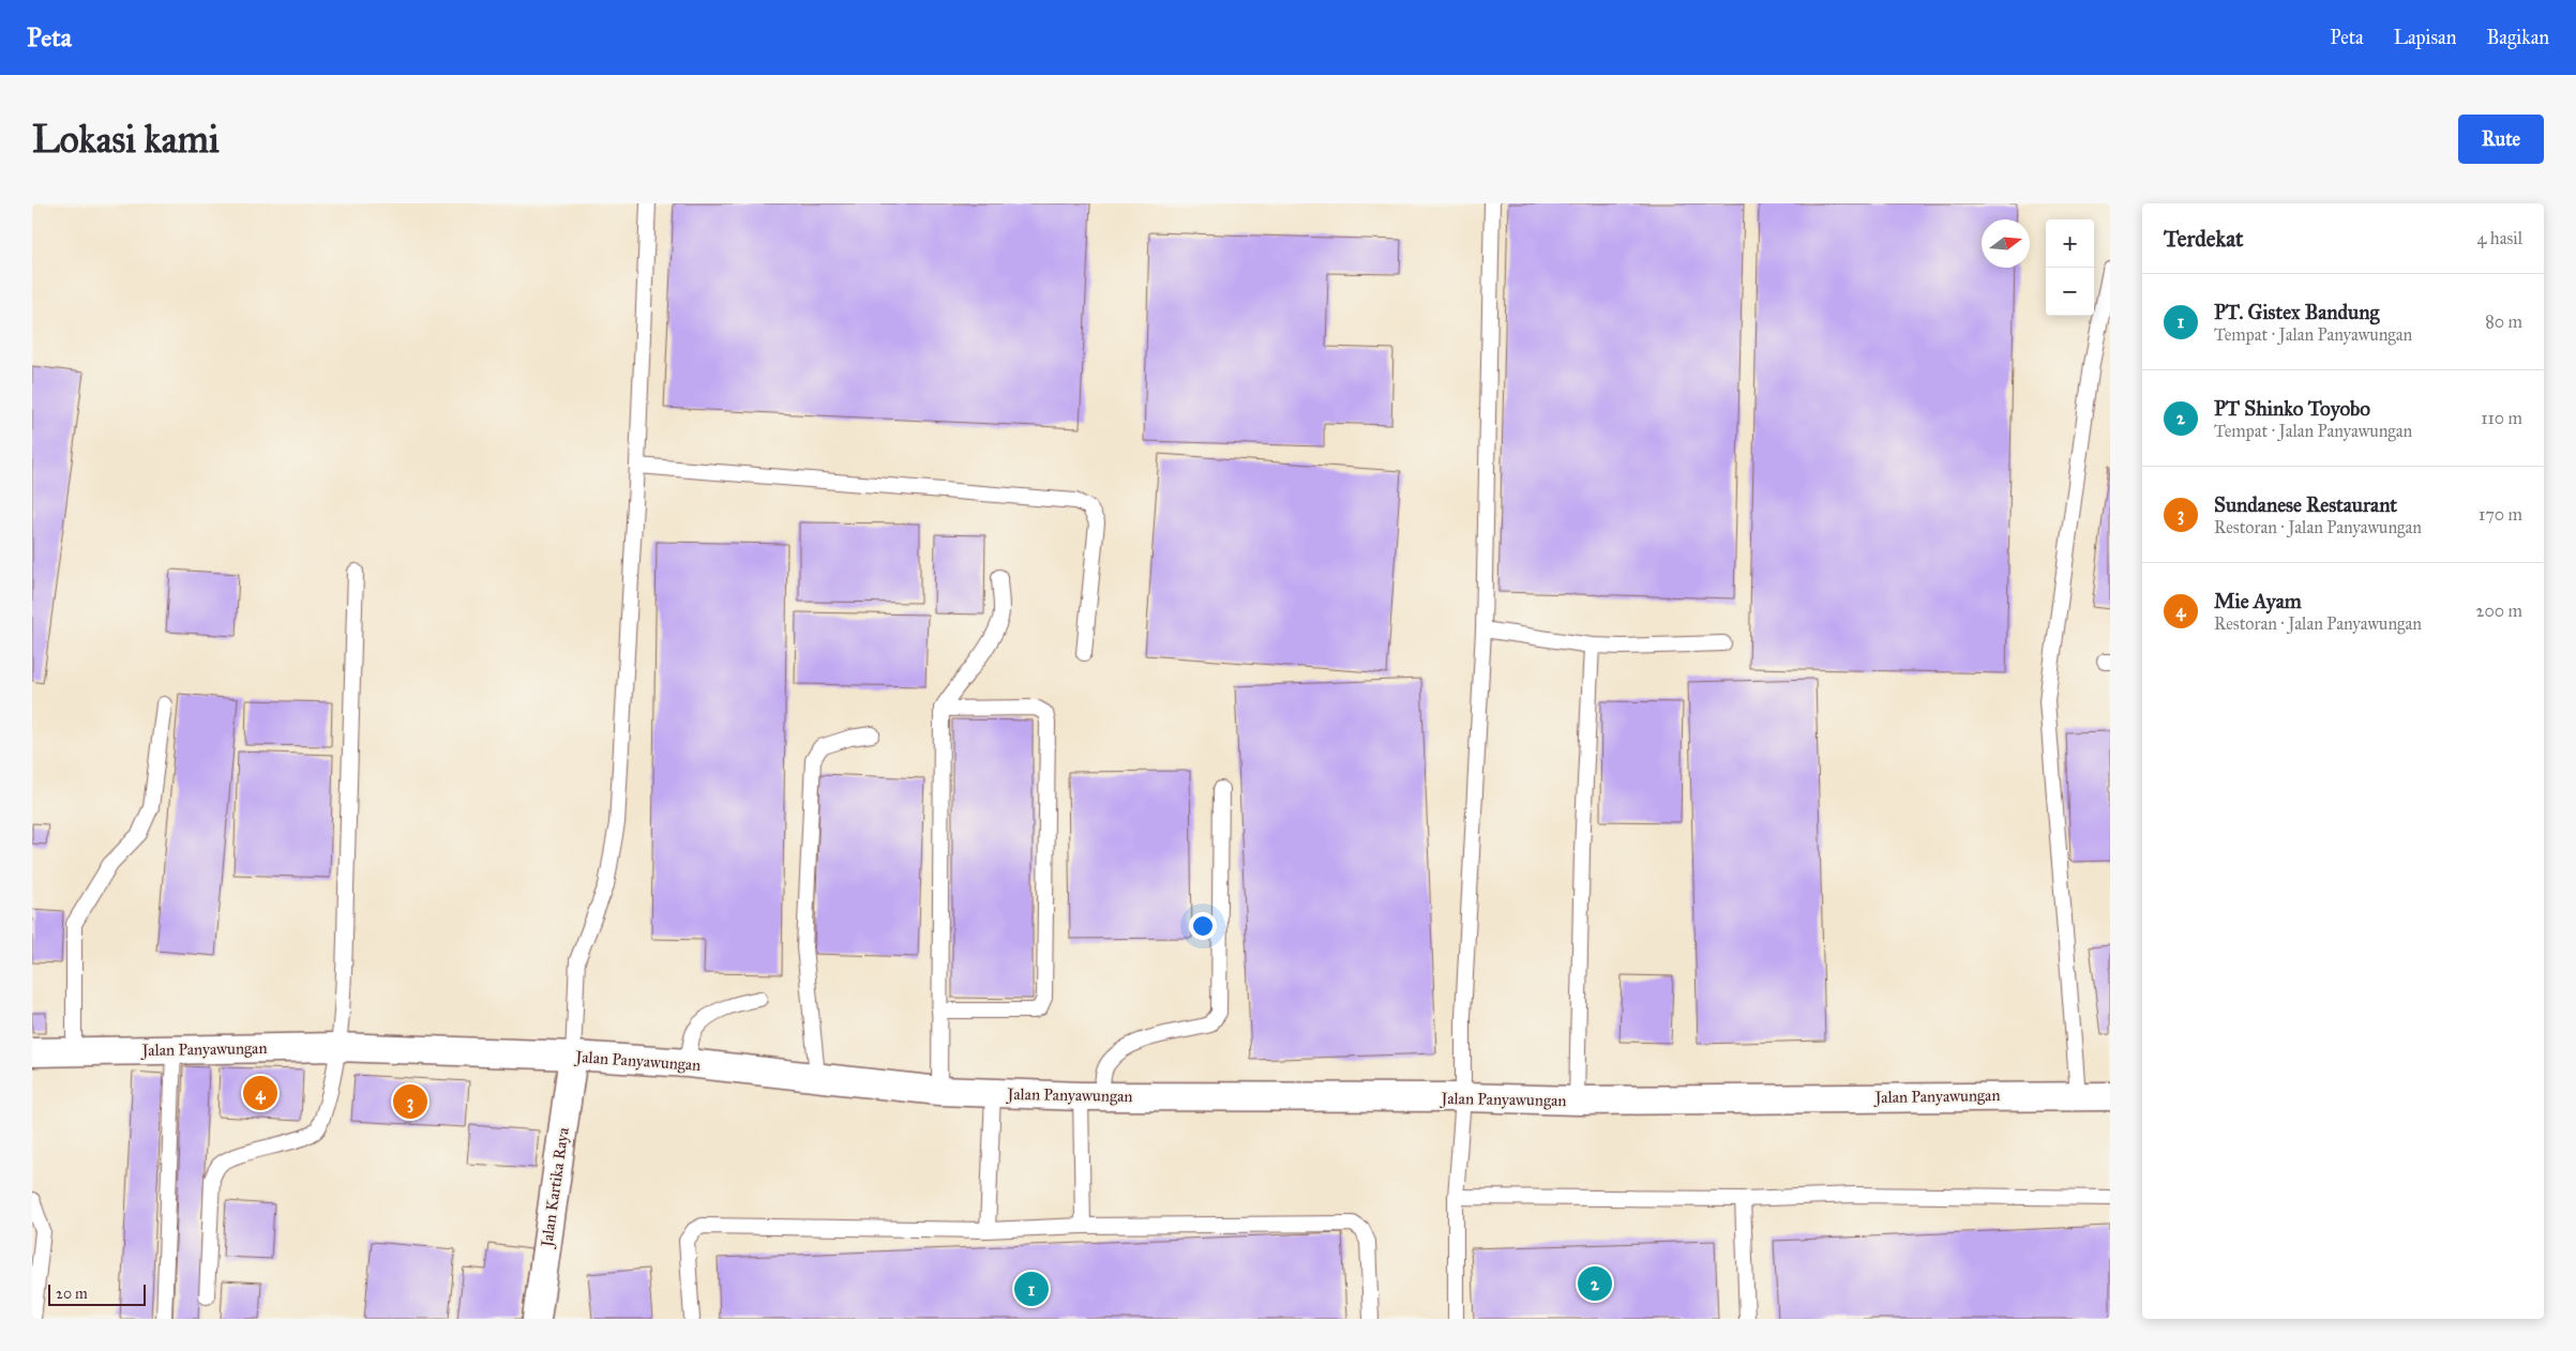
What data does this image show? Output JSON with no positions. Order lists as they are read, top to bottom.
{
  "streets": {
    "street": ["Jalan Panyawungan", "Jalan Kartika Raya"]
  },
  "crossings": [
    ["Jalan Panyawungan", "Jalan Kartika Raya"]
  ],
  "scale_bar": "20 m",
  "north": "right",
  "page": {
    "header": "Peta",
    "nav": ["Peta", "Lapisan", "Bagikan"],
    "buttons": "Rute",
    "title": "Lokasi kami",
    "heading": ["Terdekat", "4 hasil"],
    "map_buttons": ["+", "−"],
    "list": [
      {
        "mark": "1",
        "name": "PT. Gistex Bandung",
        "note": "Tempat · Jalan Panyawungan",
        "value": "80 m"
      },
      {
        "mark": "2",
        "name": "PT Shinko Toyobo",
        "note": "Tempat · Jalan Panyawungan",
        "value": "110 m"
      },
      {
        "mark": "3",
        "name": "Sundanese Restaurant",
        "note": "Restoran · Jalan Panyawungan",
        "value": "170 m"
      },
      {
        "mark": "4",
        "name": "Mie Ayam",
        "note": "Restoran · Jalan Panyawungan",
        "value": "200 m"
      }
    ],
    "pins": [
      "4",
      "3",
      "2",
      "1"
    ],
    "scale": "20 m"
  }
}
